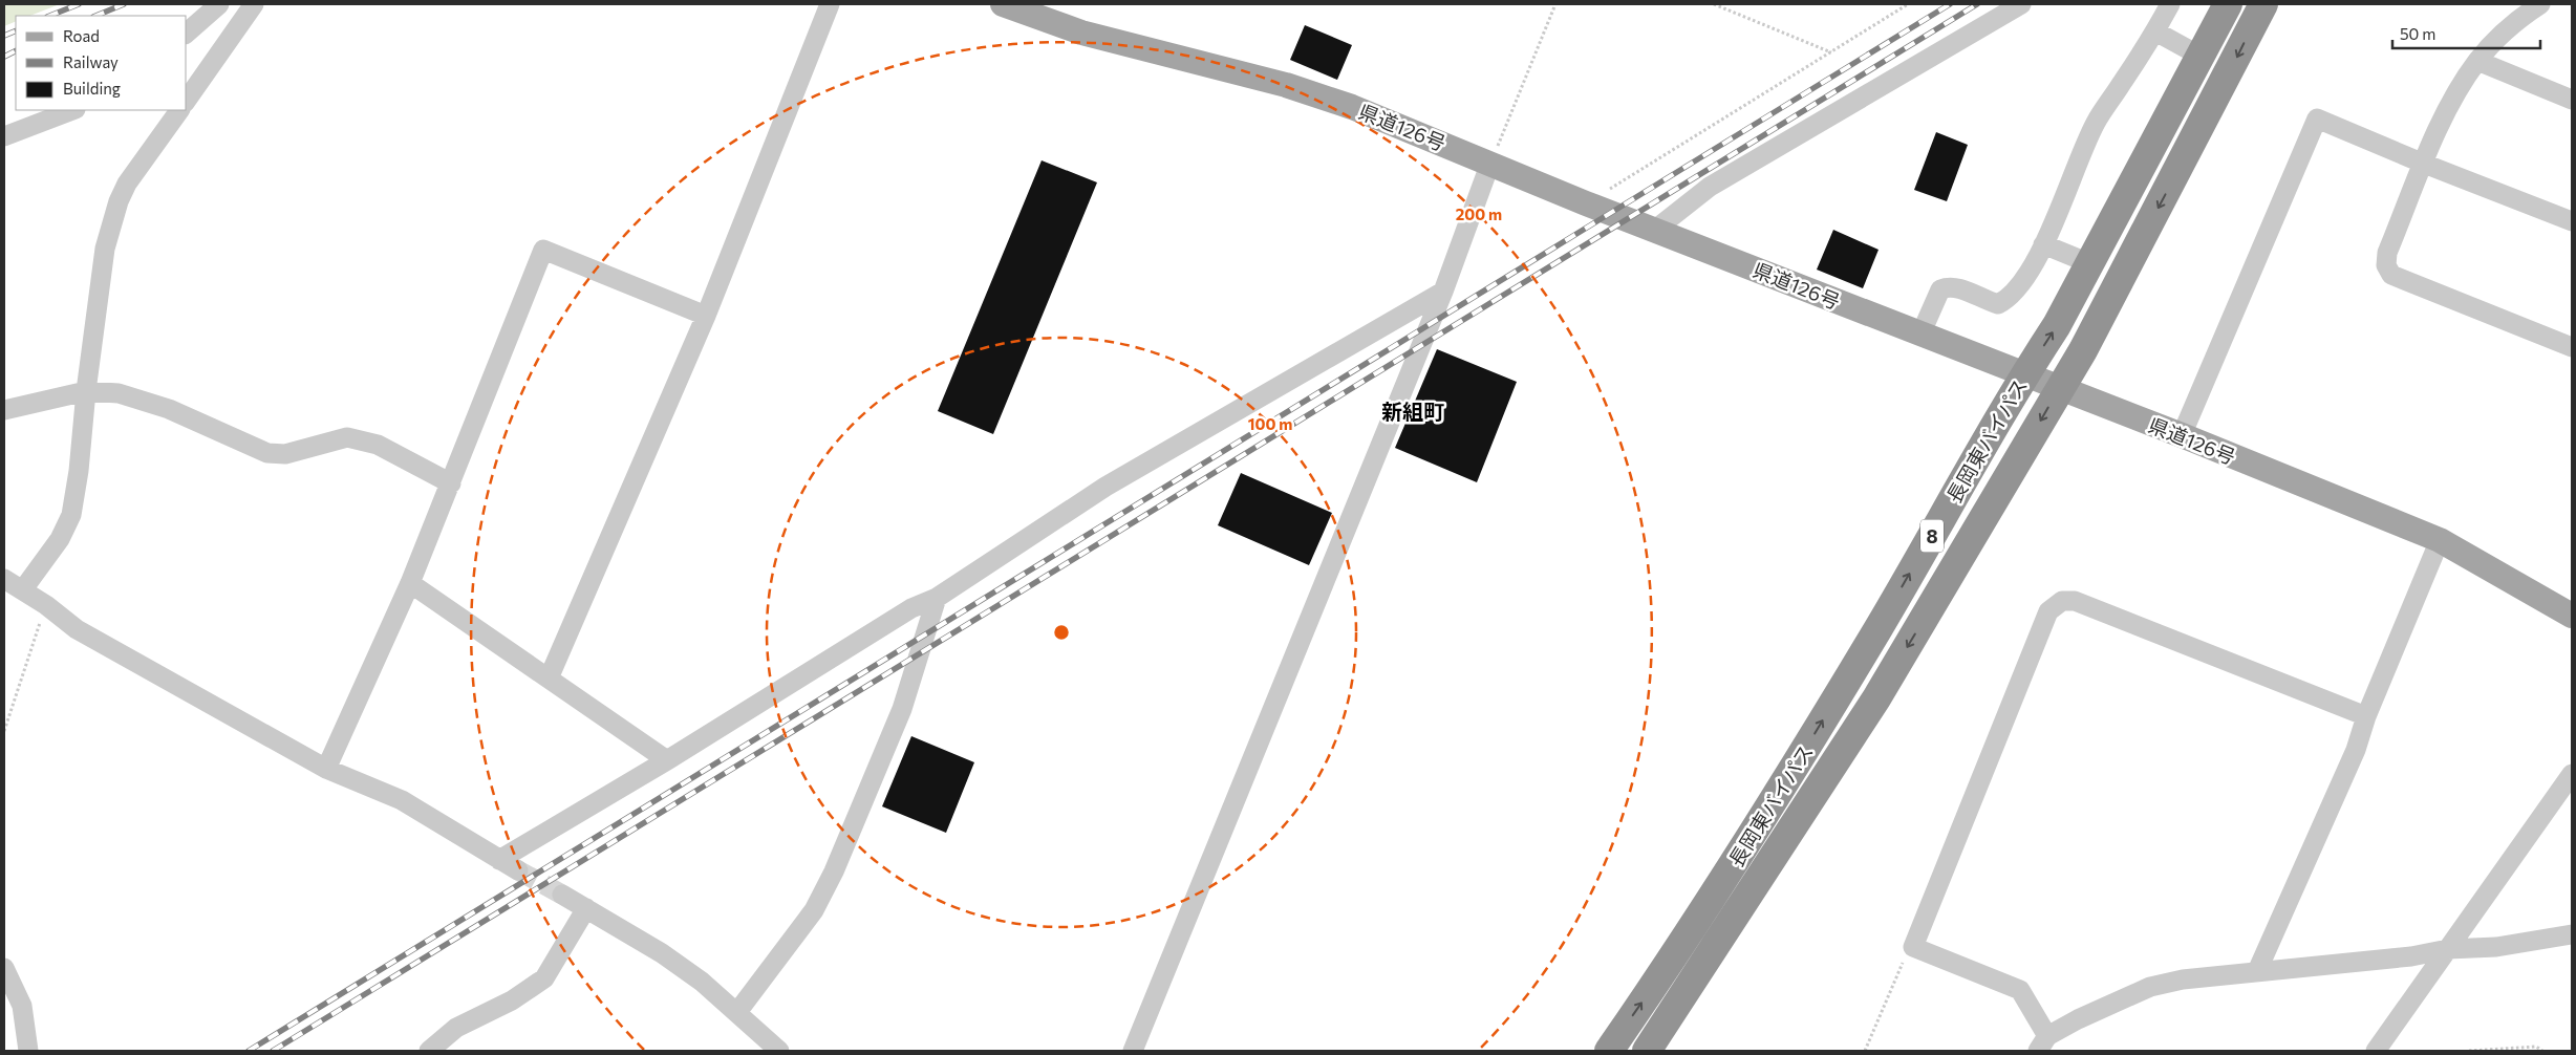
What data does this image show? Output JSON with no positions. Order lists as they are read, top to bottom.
{
  "streets": {
    "highway": ["長岡東バイパス", "8"],
    "main road": ["県道126号"]
  },
  "crossings": [
    ["県道126号", "長岡東バイパス"]
  ],
  "districts": ["新組町"],
  "legend": ["Road", "Railway", "Building"],
  "scale_bar": "50 m",
  "rings": ["200 m", "100 m"]
}
